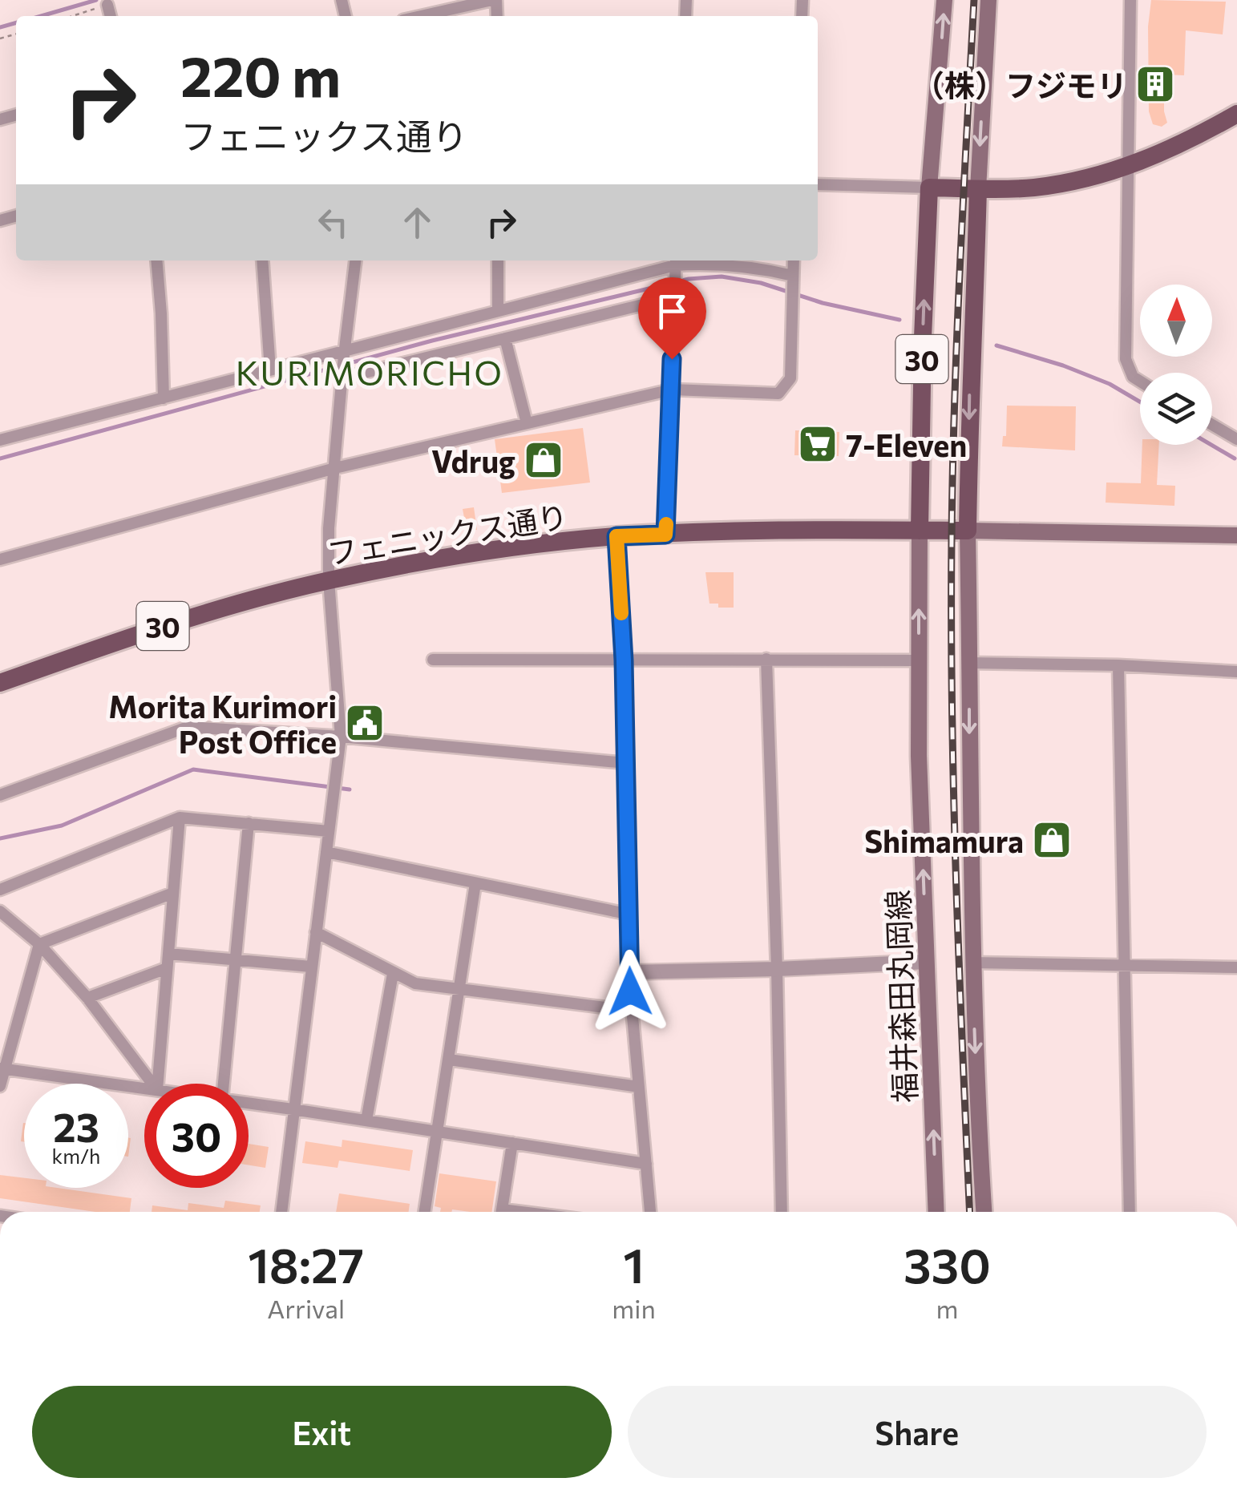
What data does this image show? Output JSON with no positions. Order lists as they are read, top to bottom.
{
  "streets": {
    "main road": ["30", "フェニックス通り", "福井森田丸岡線"]
  },
  "crossings": [
    ["30", "フェニックス通り"],
    ["30", "福井森田丸岡線"],
    ["フェニックス通り", "福井森田丸岡線"]
  ],
  "districts": ["KURIMORICHO"],
  "places": {
    "building": ["（株）フジモリ"],
    "supermarket": ["7-Eleven"],
    "shop": ["Vdrug", "Shimamura"],
    "public building": ["Morita Kurimori Post Office"]
  },
  "north": "top",
  "page": {
    "turn": ["220 m", "フェニックス通り"],
    "speed": "23 km/h",
    "limit": "30",
    "eta": [
      "18:27",
      "Arrival",
      "1",
      "min",
      "330",
      "m"
    ],
    "buttons": ["Exit", "Share"]
  }
}
